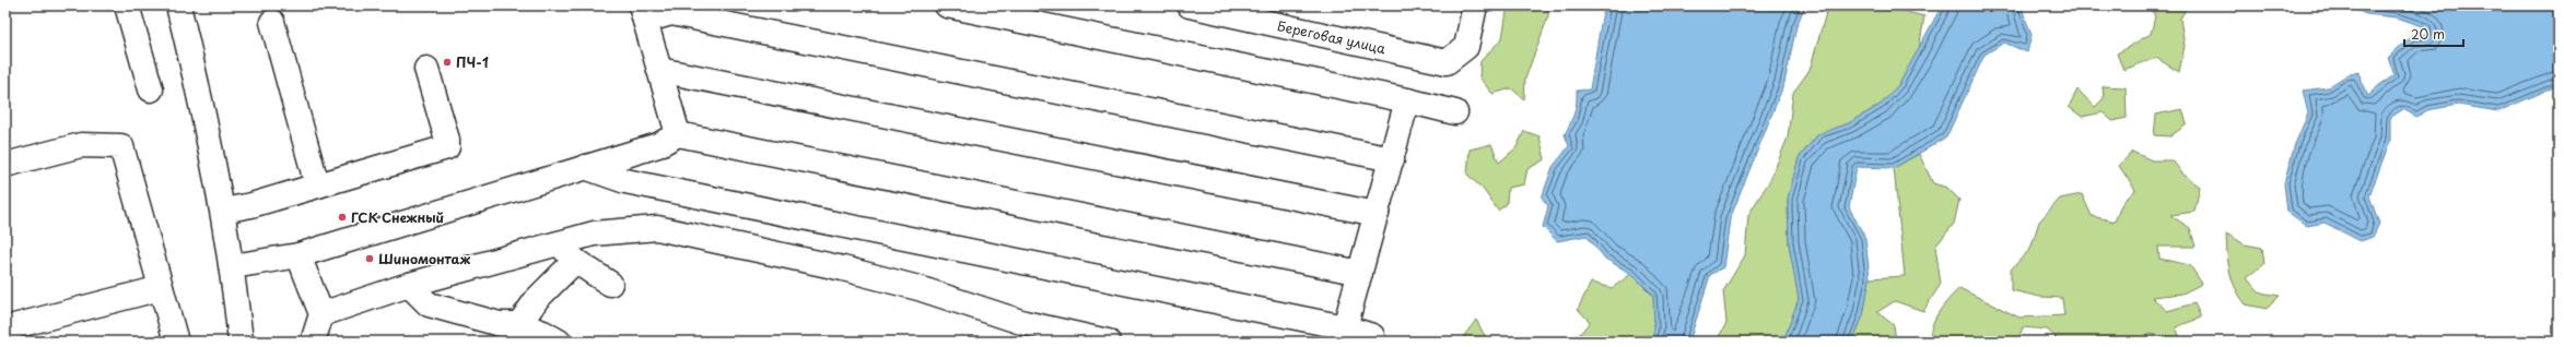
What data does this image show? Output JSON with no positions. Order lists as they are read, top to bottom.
{
  "streets": {
    "street": ["Береговая улица"]
  },
  "places": ["ПЧ-1", "ГСК Снежный", "Шиномонтаж"],
  "scale_bar": "20 m"
}
